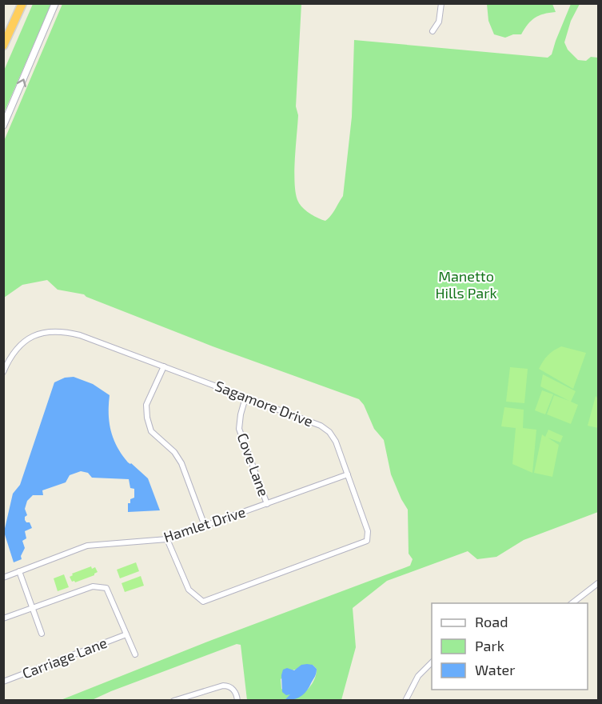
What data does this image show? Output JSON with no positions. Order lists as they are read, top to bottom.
{
  "streets": {
    "street": [
      "Sagamore Drive",
      "Cove Lane",
      "Hamlet Drive",
      "Carriage Lane"
    ]
  },
  "crossings": [
    ["Sagamore Drive", "Cove Lane"],
    ["Sagamore Drive", "Hamlet Drive"],
    ["Cove Lane", "Hamlet Drive"]
  ],
  "parks": ["Manetto Hills Park"],
  "legend": ["Road", "Park", "Water"]
}
